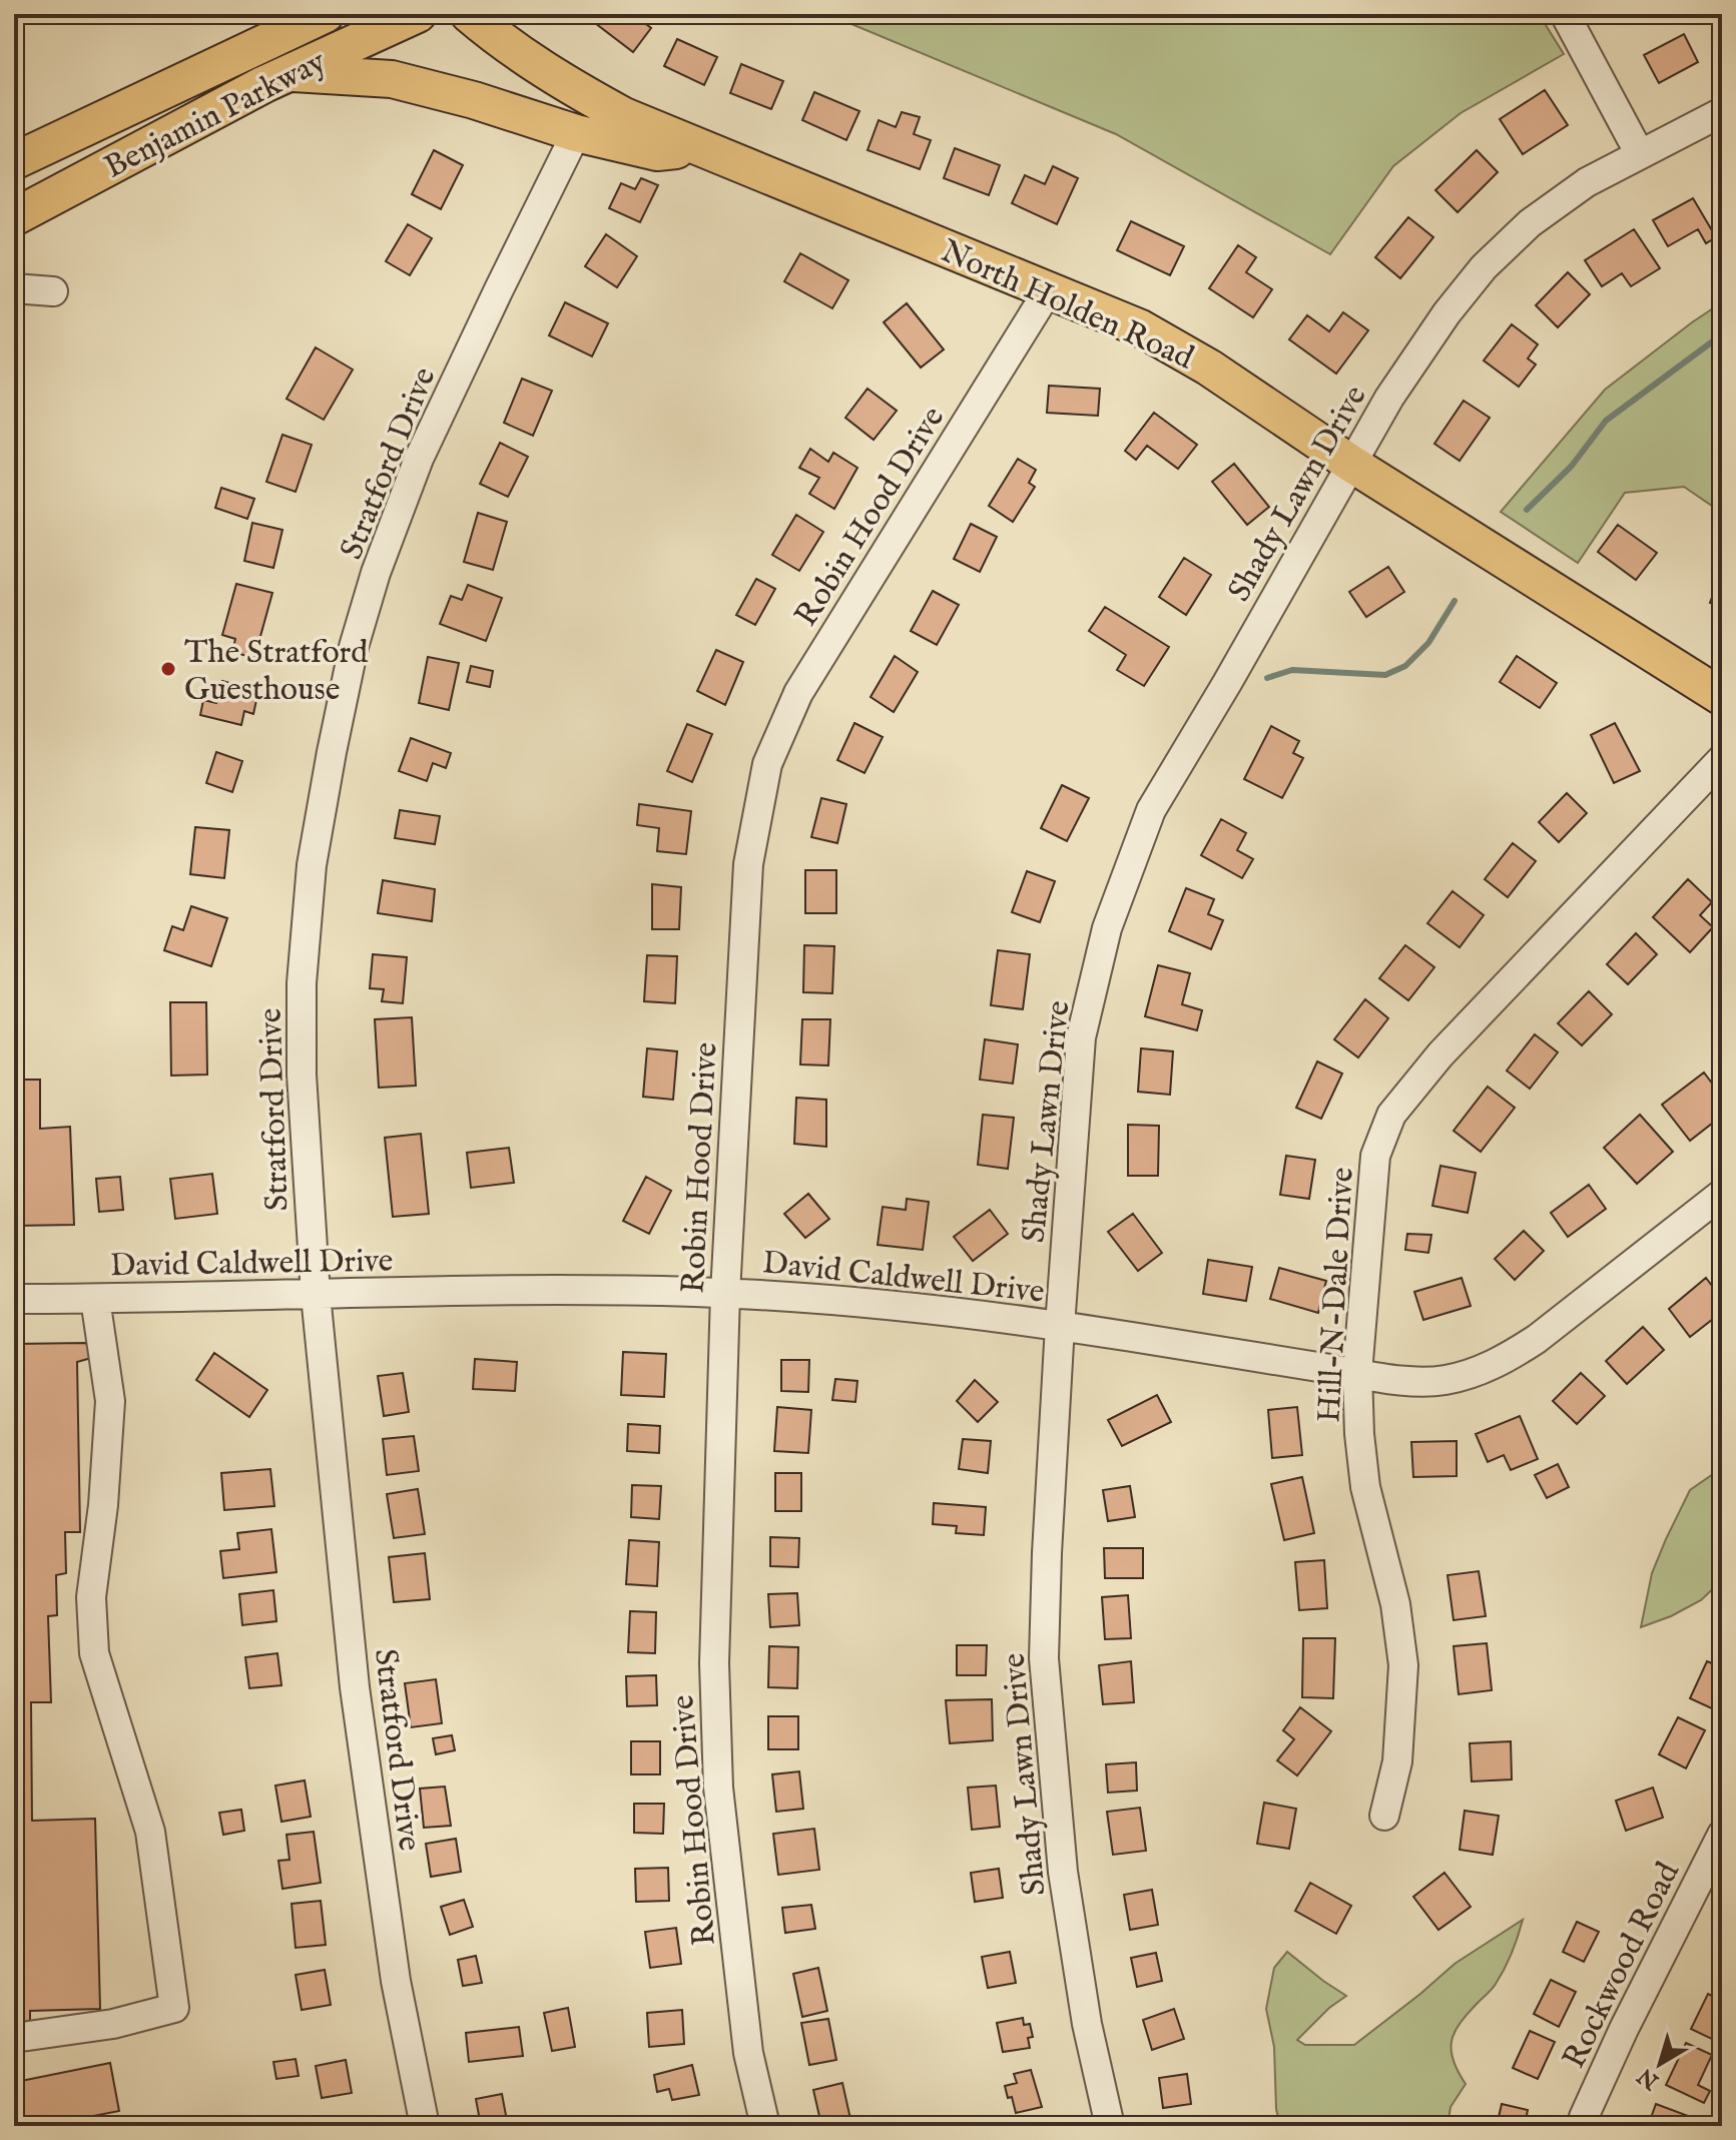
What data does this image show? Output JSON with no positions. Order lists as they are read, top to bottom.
{
  "streets": {
    "main road": ["Benjamin Parkway", "North Holden Road"],
    "street": [
      "Stratford Drive",
      "Shady Lawn Drive",
      "Robin Hood Drive",
      "David Caldwell Drive",
      "Hill-N-Dale Drive",
      "Rockwood Road"
    ]
  },
  "crossings": [
    ["North Holden Road", "Shady Lawn Drive"],
    ["North Holden Road", "Robin Hood Drive"],
    ["Stratford Drive", "David Caldwell Drive"],
    ["Shady Lawn Drive", "David Caldwell Drive"],
    ["Robin Hood Drive", "David Caldwell Drive"],
    ["David Caldwell Drive", "Hill-N-Dale Drive"]
  ],
  "places": ["The Stratford Guesthouse"],
  "north": "bottom left"
}
